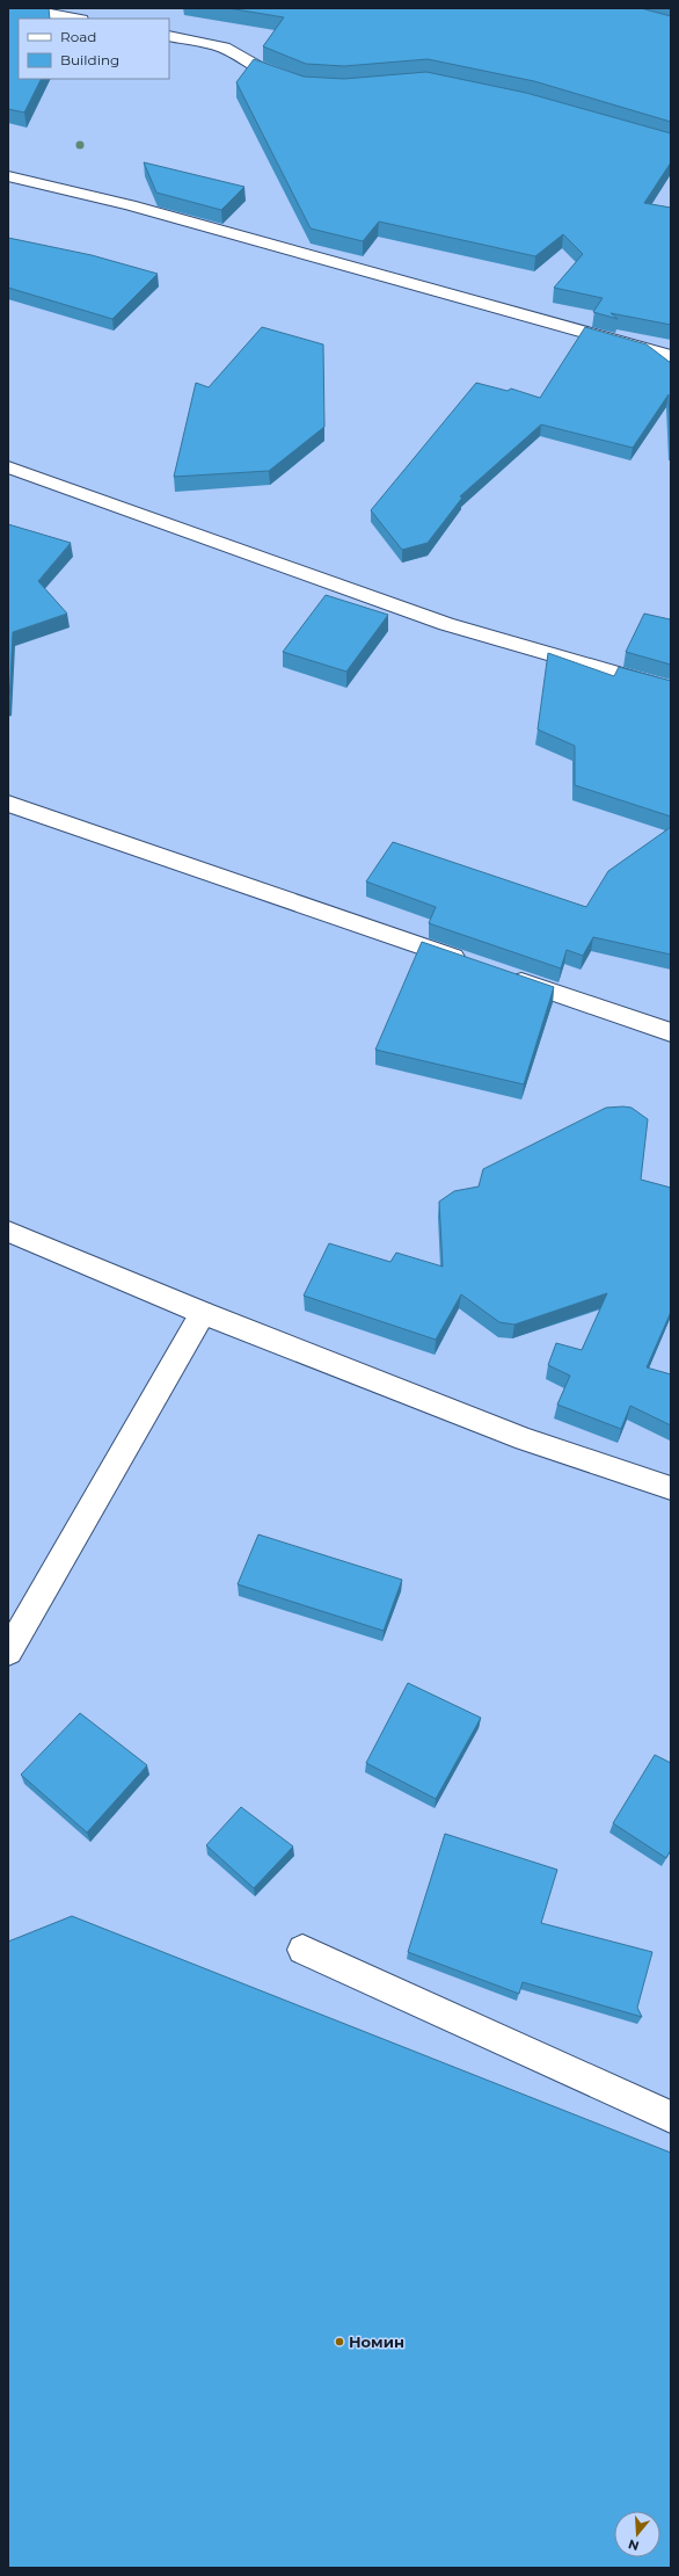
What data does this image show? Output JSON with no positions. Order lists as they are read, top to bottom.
{
  "places": ["Номин"],
  "legend": ["Road", "Building"],
  "north": "bottom"
}
